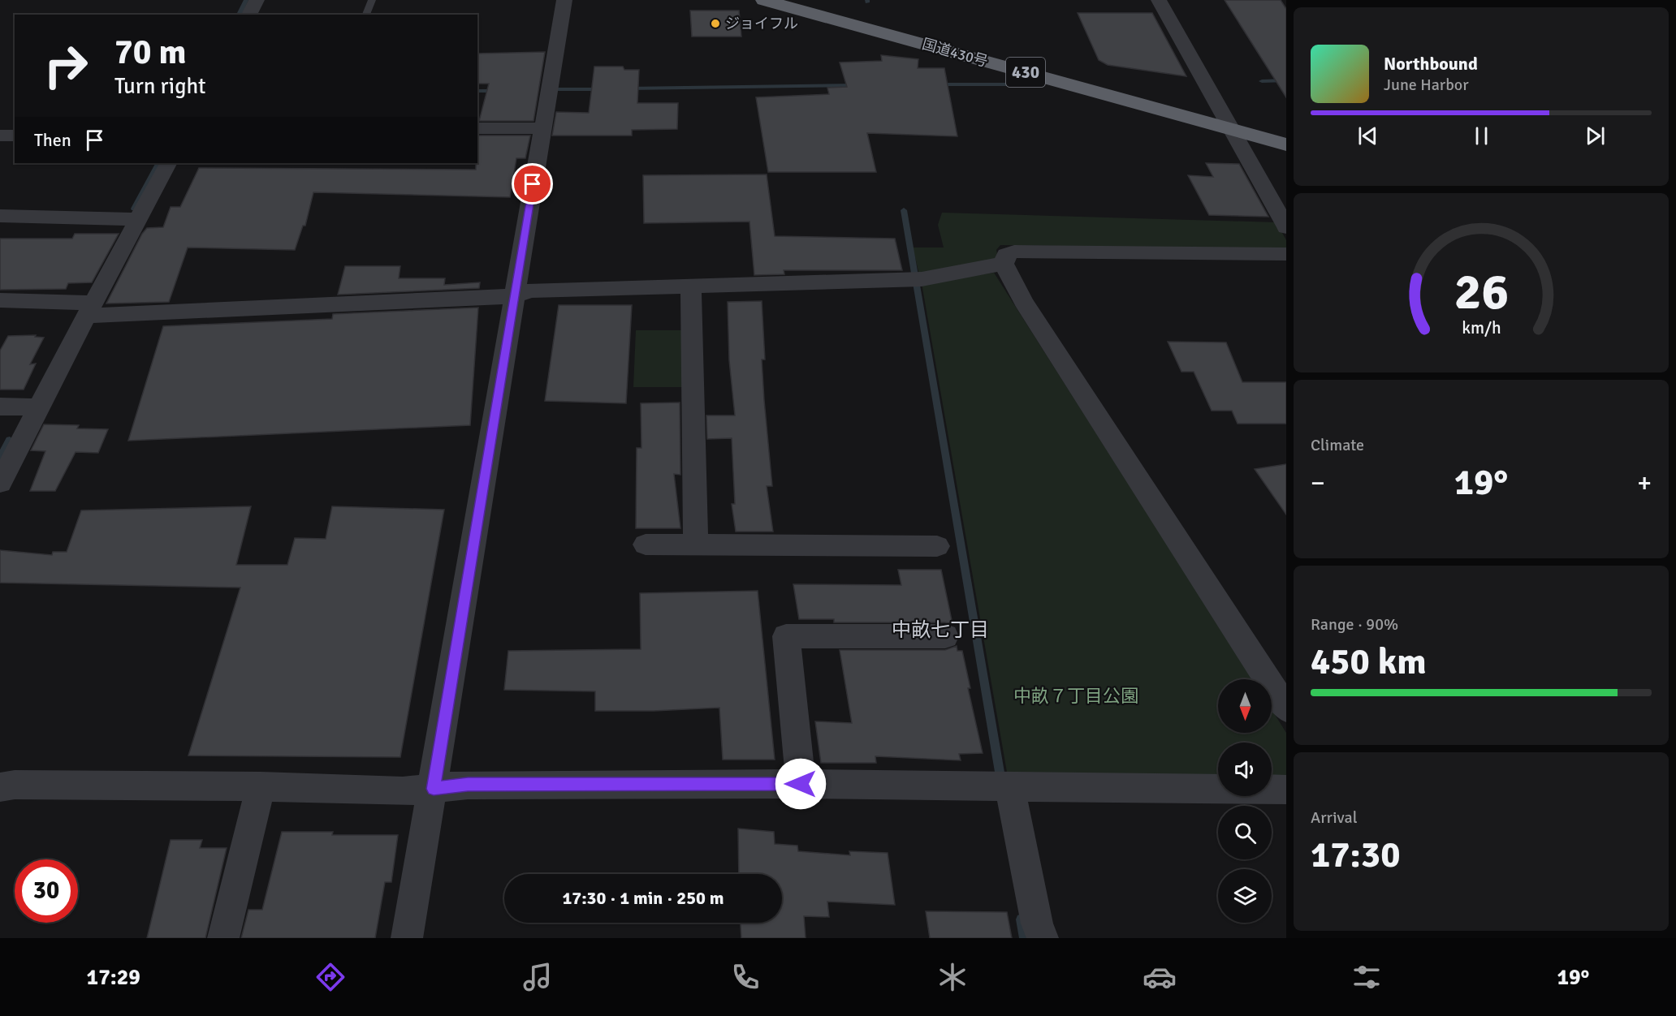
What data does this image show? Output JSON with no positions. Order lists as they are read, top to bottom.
{
  "streets": {
    "highway": ["国道430号", "430"]
  },
  "districts": ["中畝七丁目"],
  "parks": ["中畝７丁目公園"],
  "places": ["ジョイフル"],
  "north": "bottom",
  "page": {
    "turn": ["70 m", "Turn right"],
    "song": ["Northbound", "June Harbor"],
    "then": "Then",
    "tile": [
      "Climate",
      ["Range · 90%", "450 km"],
      ["Arrival", "17:30"]
    ],
    "heat": ["−", "19°", "+"],
    "limit": "30",
    "trip": "17:30 · 1 min · 250 m",
    "tabs": ["17:29", "19°"],
    "gauge": ["26", "km/h"]
  }
}
